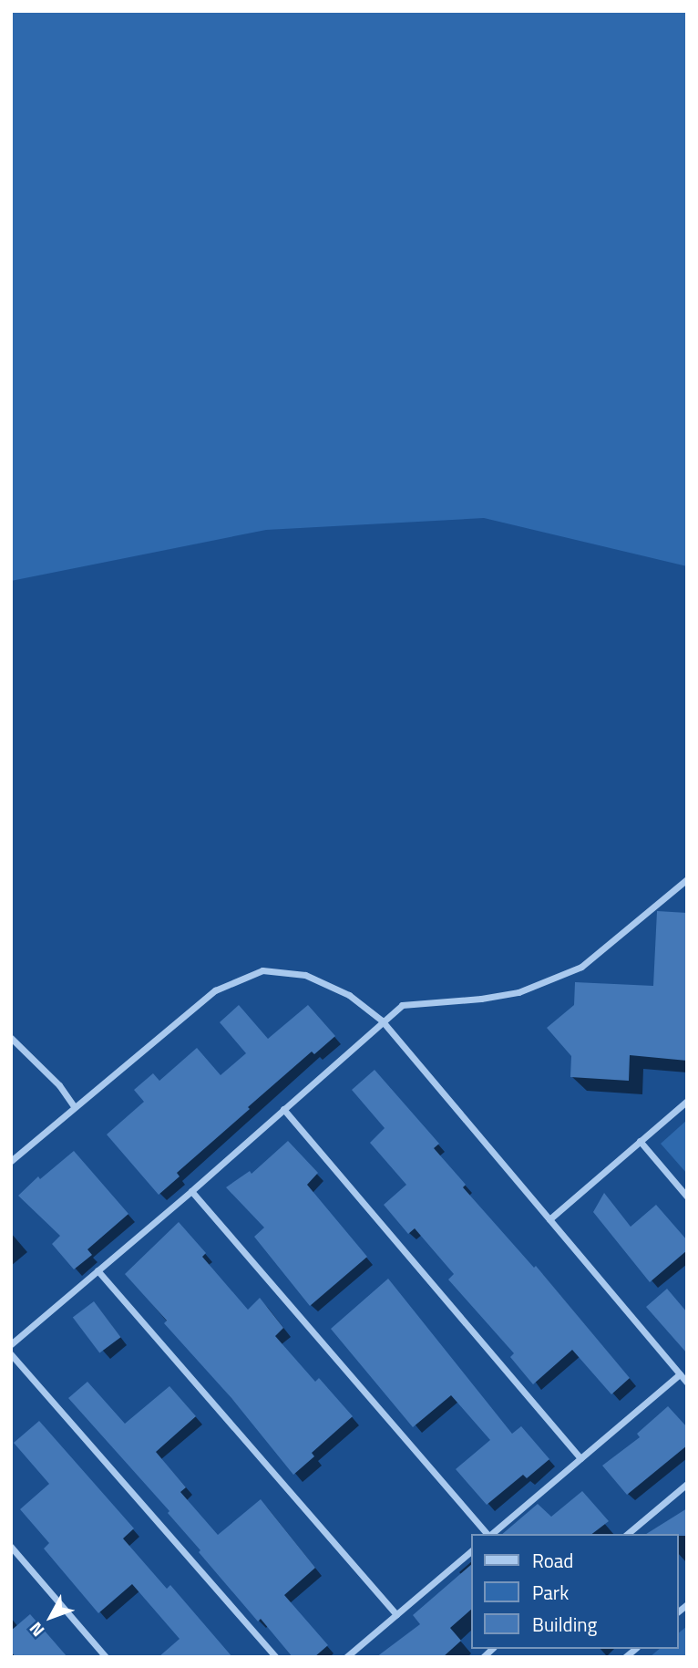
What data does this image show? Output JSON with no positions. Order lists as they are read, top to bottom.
{
  "legend": ["Road", "Park", "Building"],
  "north": "bottom left"
}
